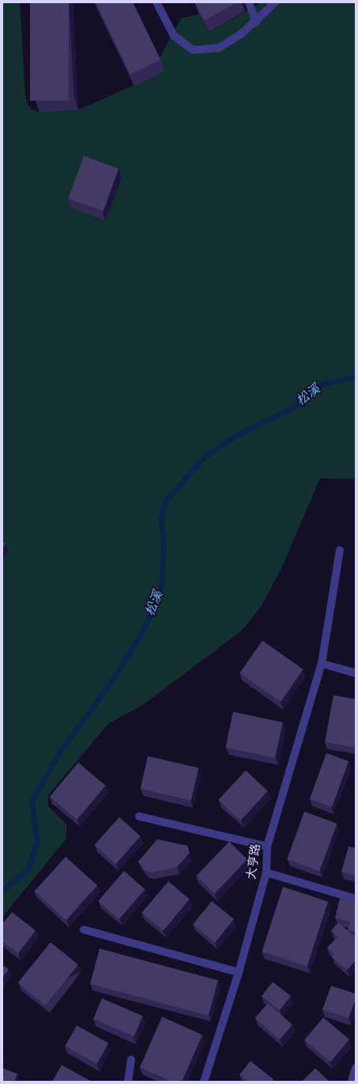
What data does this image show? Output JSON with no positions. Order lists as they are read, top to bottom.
{
  "streets": {
    "street": ["大亨路"]
  },
  "water": ["松溪"]
}
